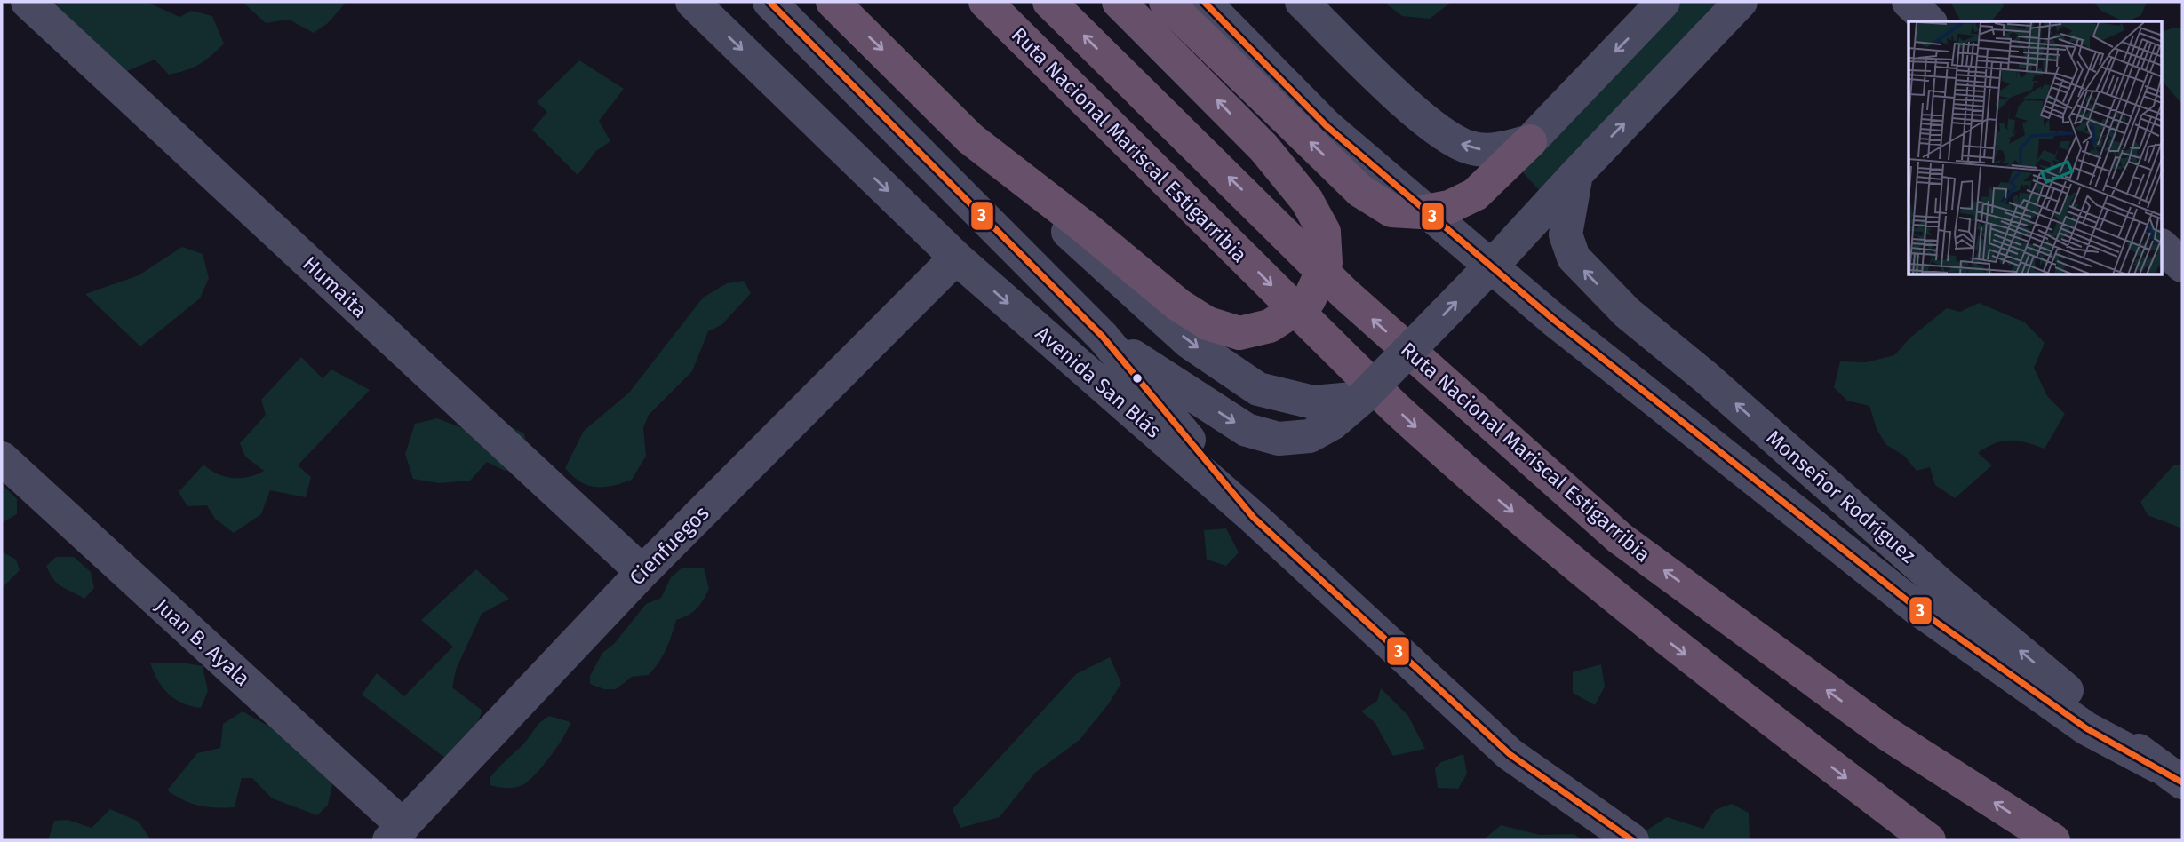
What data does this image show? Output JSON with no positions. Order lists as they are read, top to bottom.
{
  "streets": {
    "highway": ["Ruta Nacional Mariscal Estigarribia"],
    "street": [
      "Humaita",
      "Avenida San Blás",
      "Monseñor Rodríguez",
      "Cienfuegos",
      "Juan B. Ayala"
    ]
  },
  "crossings": [
    ["Humaita", "Cienfuegos"],
    ["Avenida San Blás", "Cienfuegos"],
    ["Cienfuegos", "Juan B. Ayala"]
  ],
  "lines": ["transit line 3"]
}
